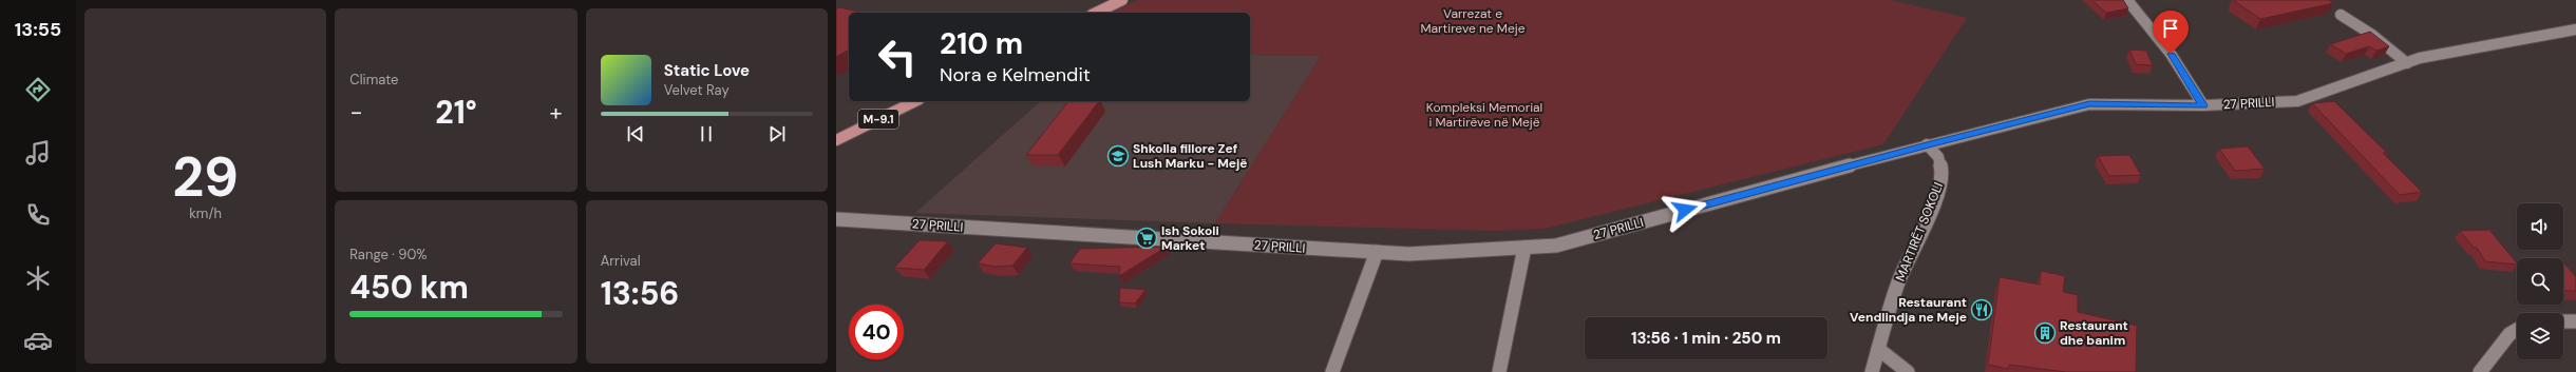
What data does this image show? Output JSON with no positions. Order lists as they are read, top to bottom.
{
  "streets": {
    "main road": ["M-9.1"],
    "street": ["27 PRILLI", "MARTIRËT SOKOLI"]
  },
  "crossings": [
    ["27 PRILLI", "MARTIRËT SOKOLI"]
  ],
  "parks": ["Varrezat e Martireve ne Meje", "Kompleksi Memorial i Martirëve në Mejë"],
  "places": {
    "school or university": ["Shkolla fillore Zef Lush Marku - Mejë"],
    "supermarket": ["Ish Sokoli Market"],
    "restaurant": ["Restaurant Vendlindja ne Meje"],
    "building": ["Restaurant dhe banim"]
  },
  "page": {
    "tabs": "13:55",
    "tile": [
      ["29", "km/h"],
      "Climate",
      ["Range · 90%", "450 km"],
      ["Arrival", "13:56"]
    ],
    "turn": ["210 m", "Nora e Kelmendit"],
    "song": ["Static Love", "Velvet Ray"],
    "heat": ["−", "21°", "+"],
    "limit": "40",
    "trip": "13:56 · 1 min · 250 m"
  }
}
